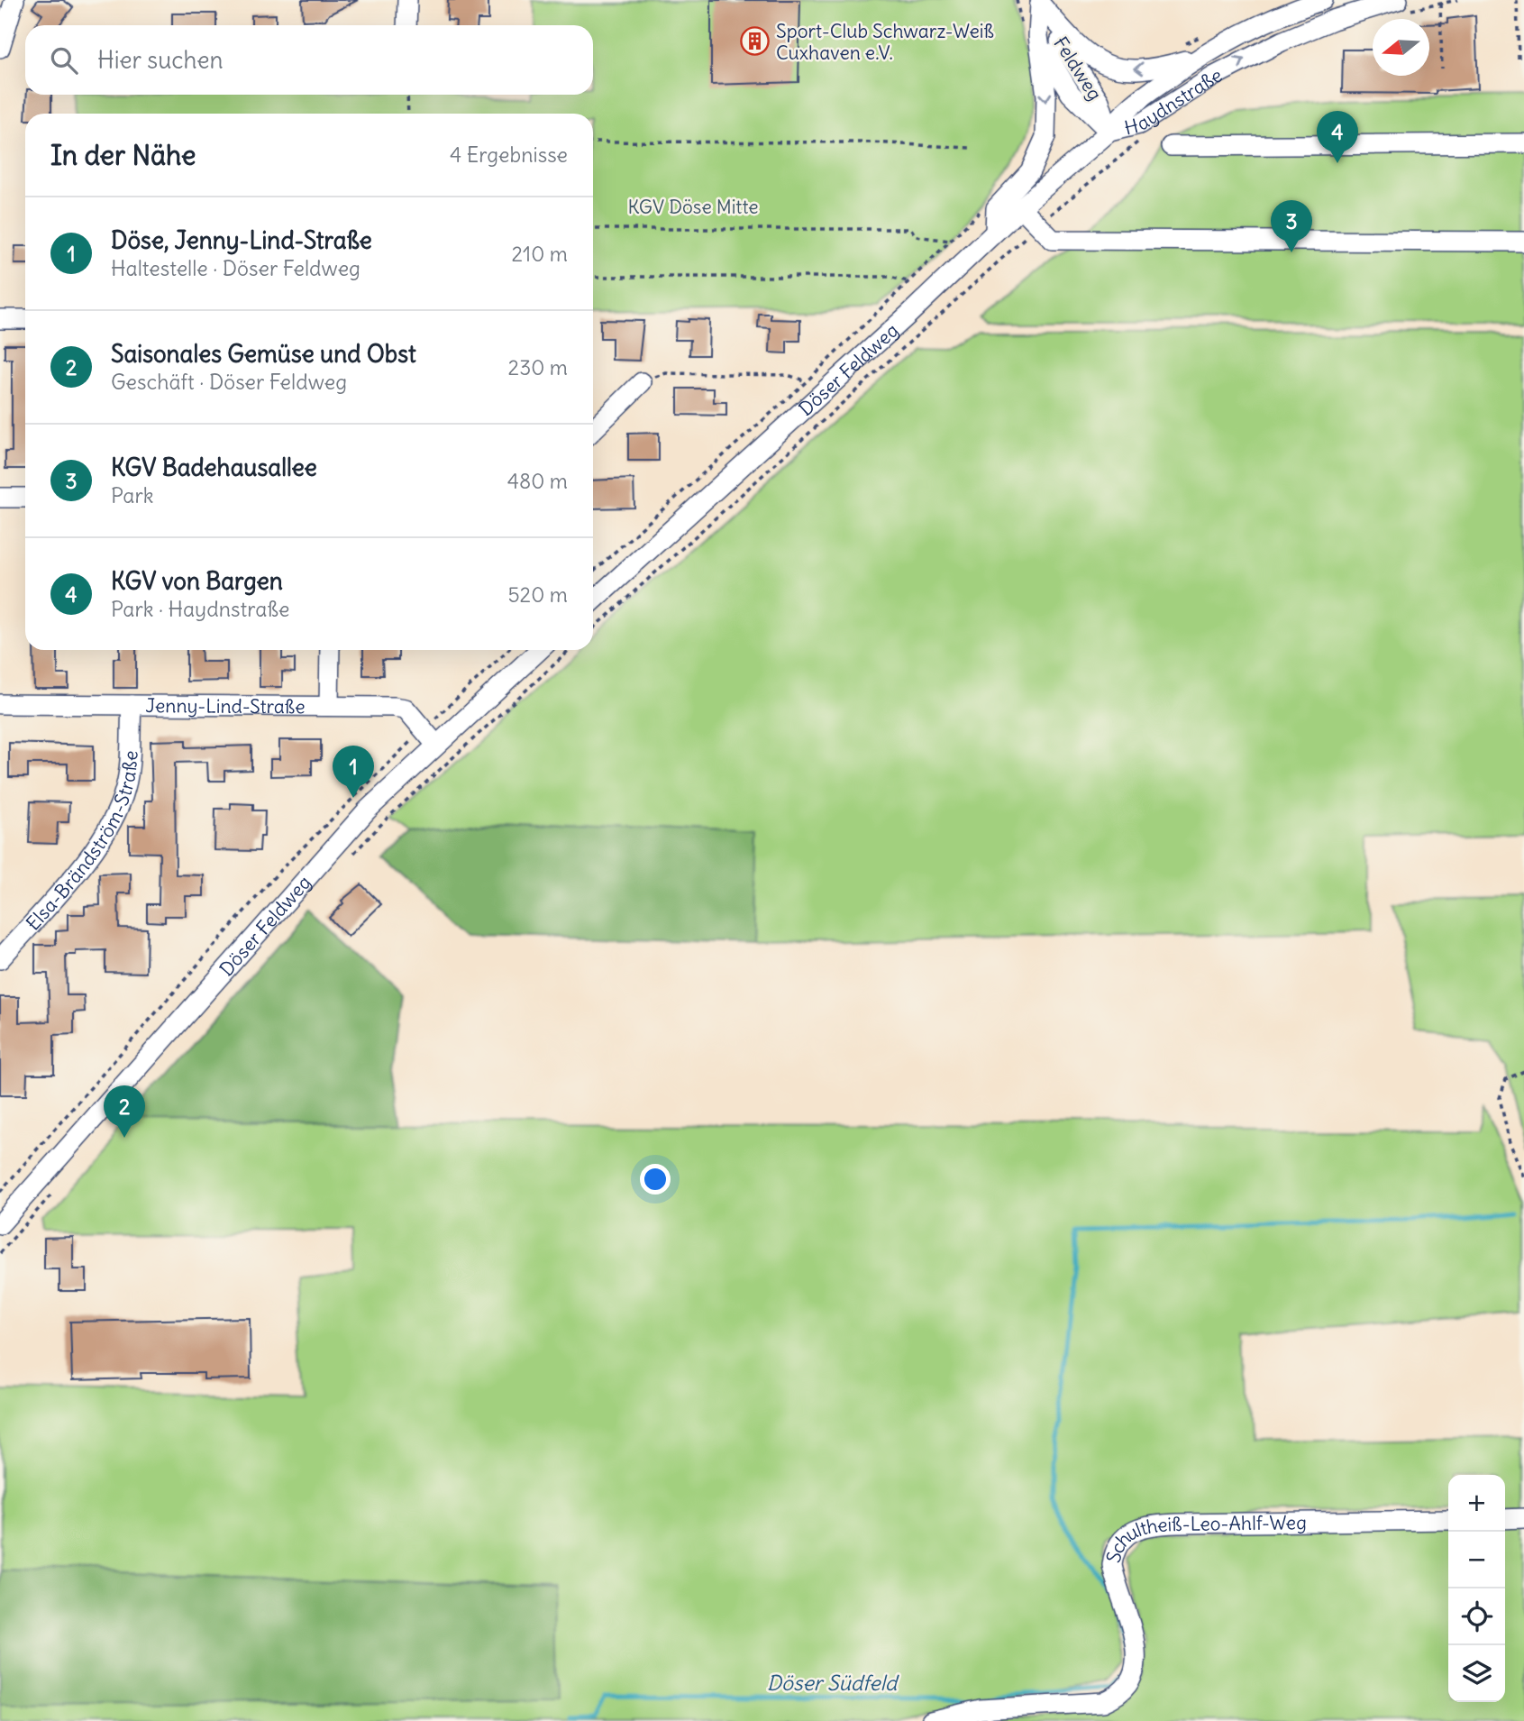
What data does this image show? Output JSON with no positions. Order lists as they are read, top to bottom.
{
  "streets": {
    "street": [
      "Feldweg",
      "Haydnstraße",
      "Döser Feldweg",
      "Jenny-Lind-Straße",
      "Elsa-Brändström-Straße",
      "Schultheiß-Leo-Ahlf-Weg"
    ]
  },
  "crossings": [
    ["Feldweg", "Haydnstraße"],
    ["Feldweg", "Döser Feldweg"],
    ["Haydnstraße", "Döser Feldweg"],
    ["Döser Feldweg", "Jenny-Lind-Straße"],
    ["Jenny-Lind-Straße", "Elsa-Brändström-Straße"]
  ],
  "water": ["Döser Südfeld"],
  "parks": ["KGV Döse Mitte"],
  "places": {
    "building": ["Sport-Club Schwarz-Weiß Cuxhaven e.V."]
  },
  "north": "left",
  "page": {
    "search": "Hier suchen",
    "pins": [
      "4",
      "3",
      "1",
      "2"
    ],
    "heading": ["In der Nähe", "4 Ergebnisse"],
    "list": [
      {
        "mark": "1",
        "name": "Döse, Jenny-Lind-Straße",
        "note": "Haltestelle · Döser Feldweg",
        "value": "210 m"
      },
      {
        "mark": "2",
        "name": "Saisonales Gemüse und Obst",
        "note": "Geschäft · Döser Feldweg",
        "value": "230 m"
      },
      {
        "mark": "3",
        "name": "KGV Badehausallee",
        "note": "Park",
        "value": "480 m"
      },
      {
        "mark": "4",
        "name": "KGV von Bargen",
        "note": "Park · Haydnstraße",
        "value": "520 m"
      }
    ],
    "map_buttons": ["+", "−"]
  }
}
